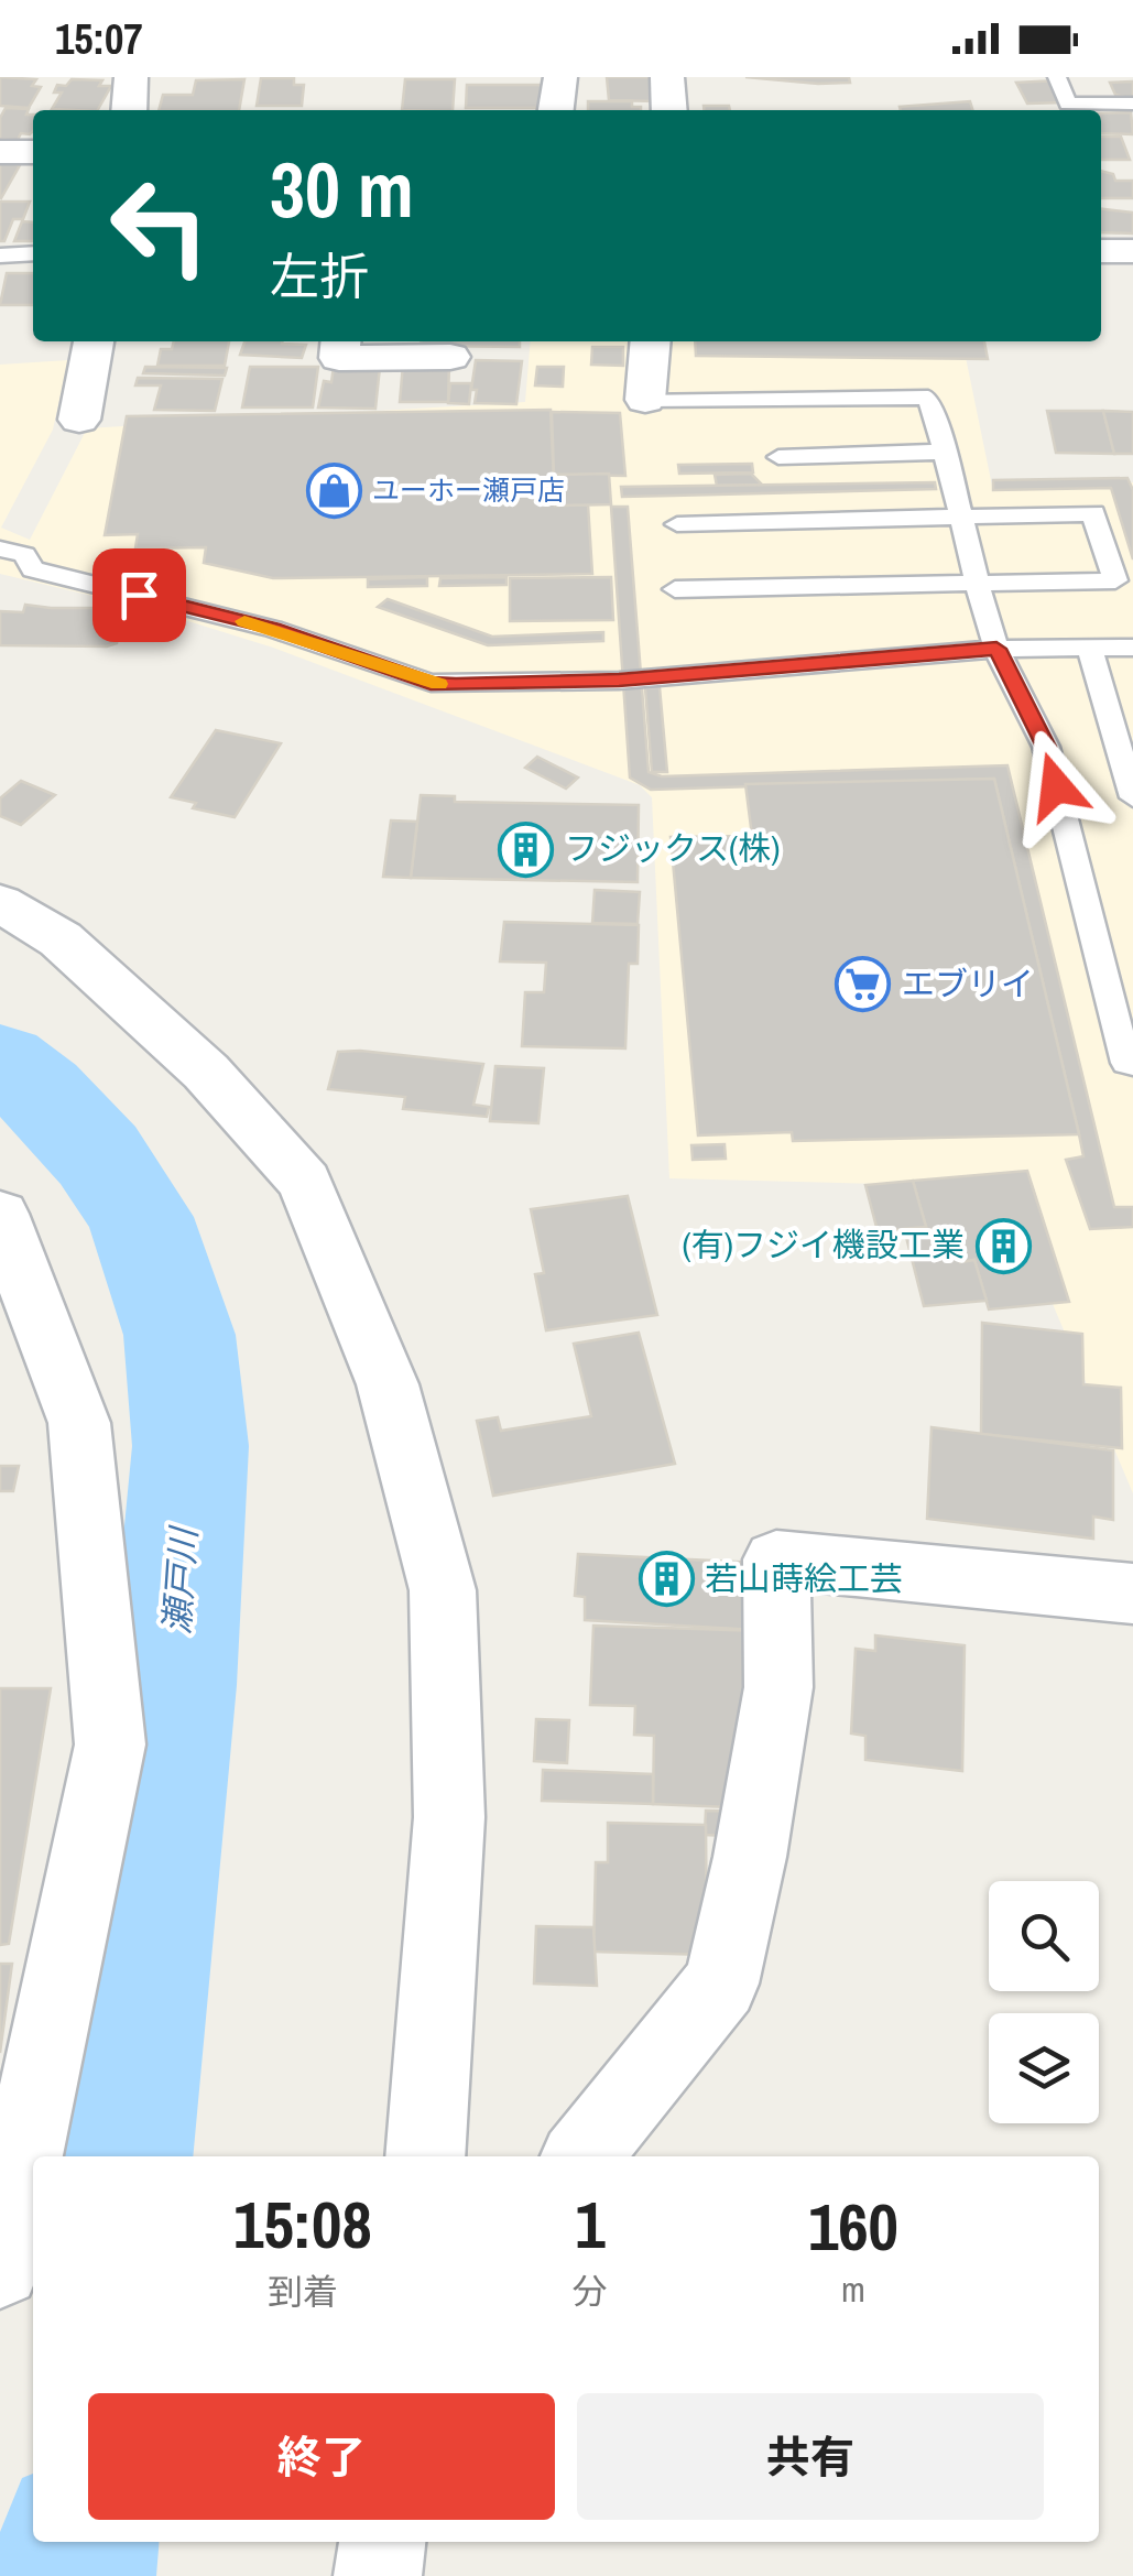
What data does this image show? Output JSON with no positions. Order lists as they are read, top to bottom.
{
  "water": ["瀬戸川"],
  "places": {
    "shop": ["ユーホー瀬戸店"],
    "building": ["フジックス(株)", "(有)フジイ機設工業", "若山蒔絵工芸"],
    "supermarket": ["エブリイ"]
  },
  "page": {
    "status": "15:07",
    "turn": ["30 m", "左折"],
    "eta": [
      "15:08",
      "到着",
      "1",
      "分",
      "160",
      "m"
    ],
    "buttons": ["終了", "共有"]
  }
}
